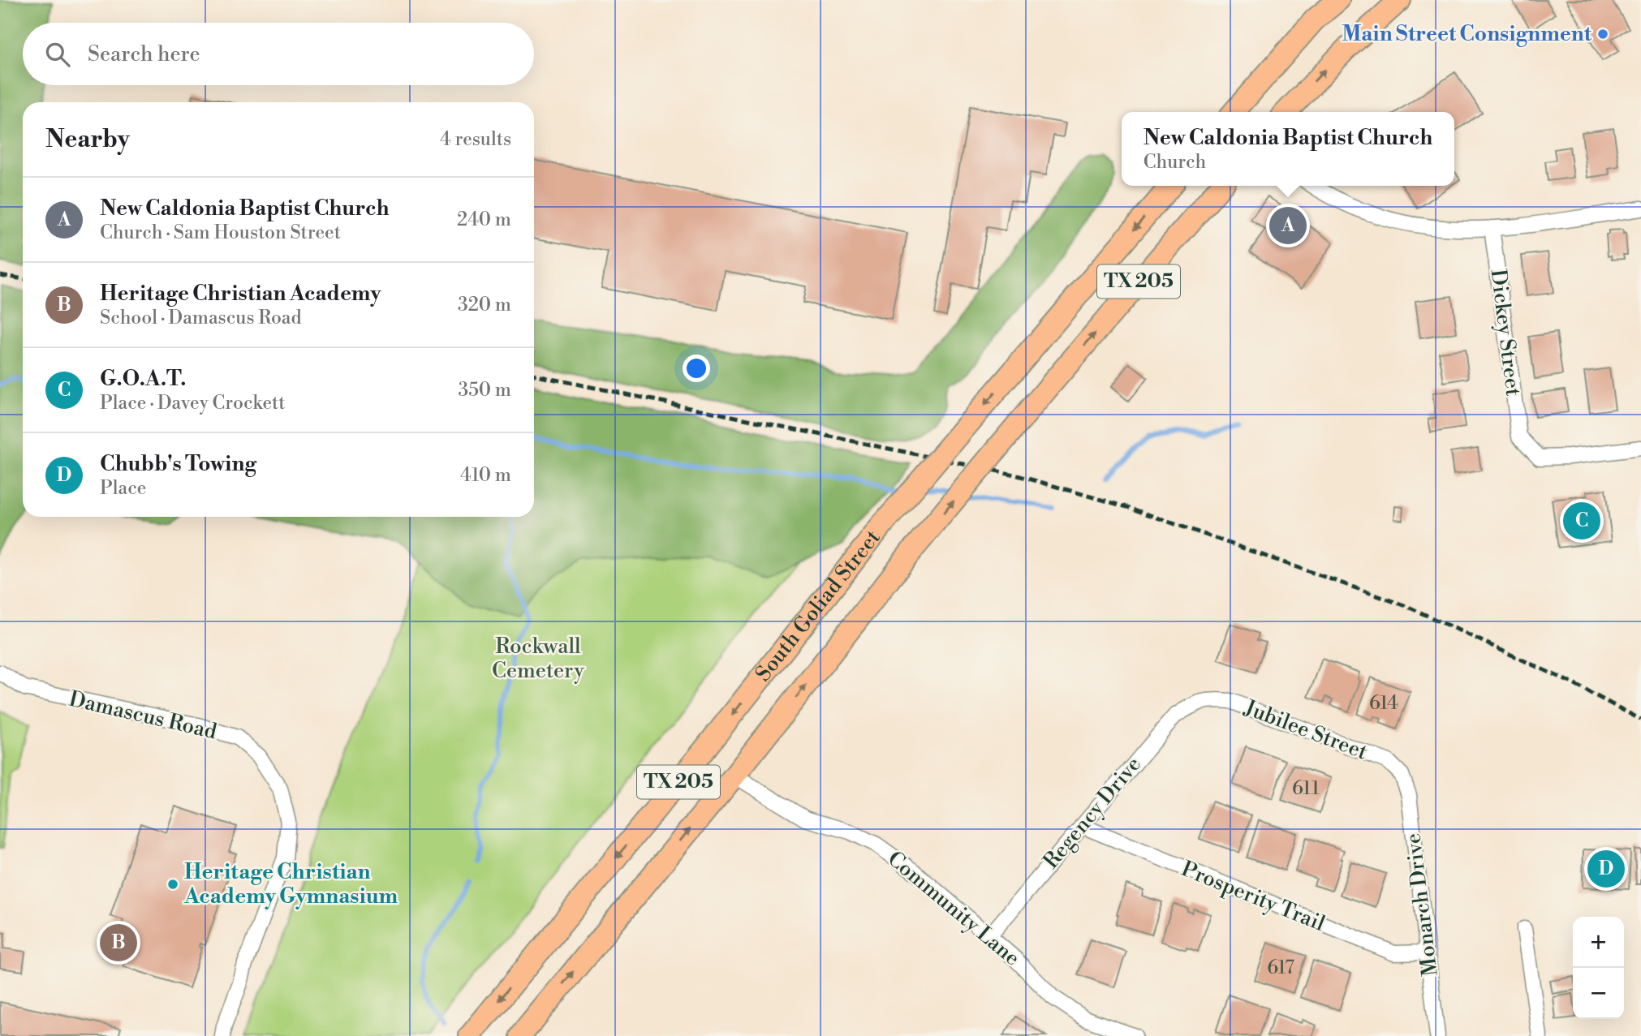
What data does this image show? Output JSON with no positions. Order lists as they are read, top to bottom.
{
  "streets": {
    "main road": ["TX 205", "South Goliad Street"],
    "street": [
      "Dickey Street",
      "Damascus Road",
      "Jubilee Street",
      "Regency Drive",
      "Prosperity Trail",
      "Monarch Drive",
      "Community Lane"
    ]
  },
  "crossings": [
    ["South Goliad Street", "Community Lane"],
    ["Jubilee Street", "Regency Drive"],
    ["Jubilee Street", "Monarch Drive"],
    ["Regency Drive", "Prosperity Trail"],
    ["Regency Drive", "Community Lane"],
    ["Prosperity Trail", "Monarch Drive"]
  ],
  "parks": ["Rockwall Cemetery"],
  "places": ["Main Street Consignment", "Heritage Christian Academy Gymnasium"],
  "house_numbers": ["614", "611", "617"],
  "page": {
    "search": "Search here",
    "heading": ["Nearby", "4 results"],
    "popup": ["New Caldonia Baptist Church", "Church"],
    "list": [
      {
        "mark": "A",
        "name": "New Caldonia Baptist Church",
        "note": "Church · Sam Houston Street",
        "value": "240 m"
      },
      {
        "mark": "B",
        "name": "Heritage Christian Academy",
        "note": "School · Damascus Road",
        "value": "320 m"
      },
      {
        "mark": "C",
        "name": "G.O.A.T.",
        "note": "Place · Davey Crockett",
        "value": "350 m"
      },
      {
        "mark": "D",
        "name": "Chubb's Towing",
        "note": "Place",
        "value": "410 m"
      }
    ],
    "pins": [
      "A",
      "C",
      "D",
      "B"
    ],
    "map_buttons": ["+", "−"]
  }
}
